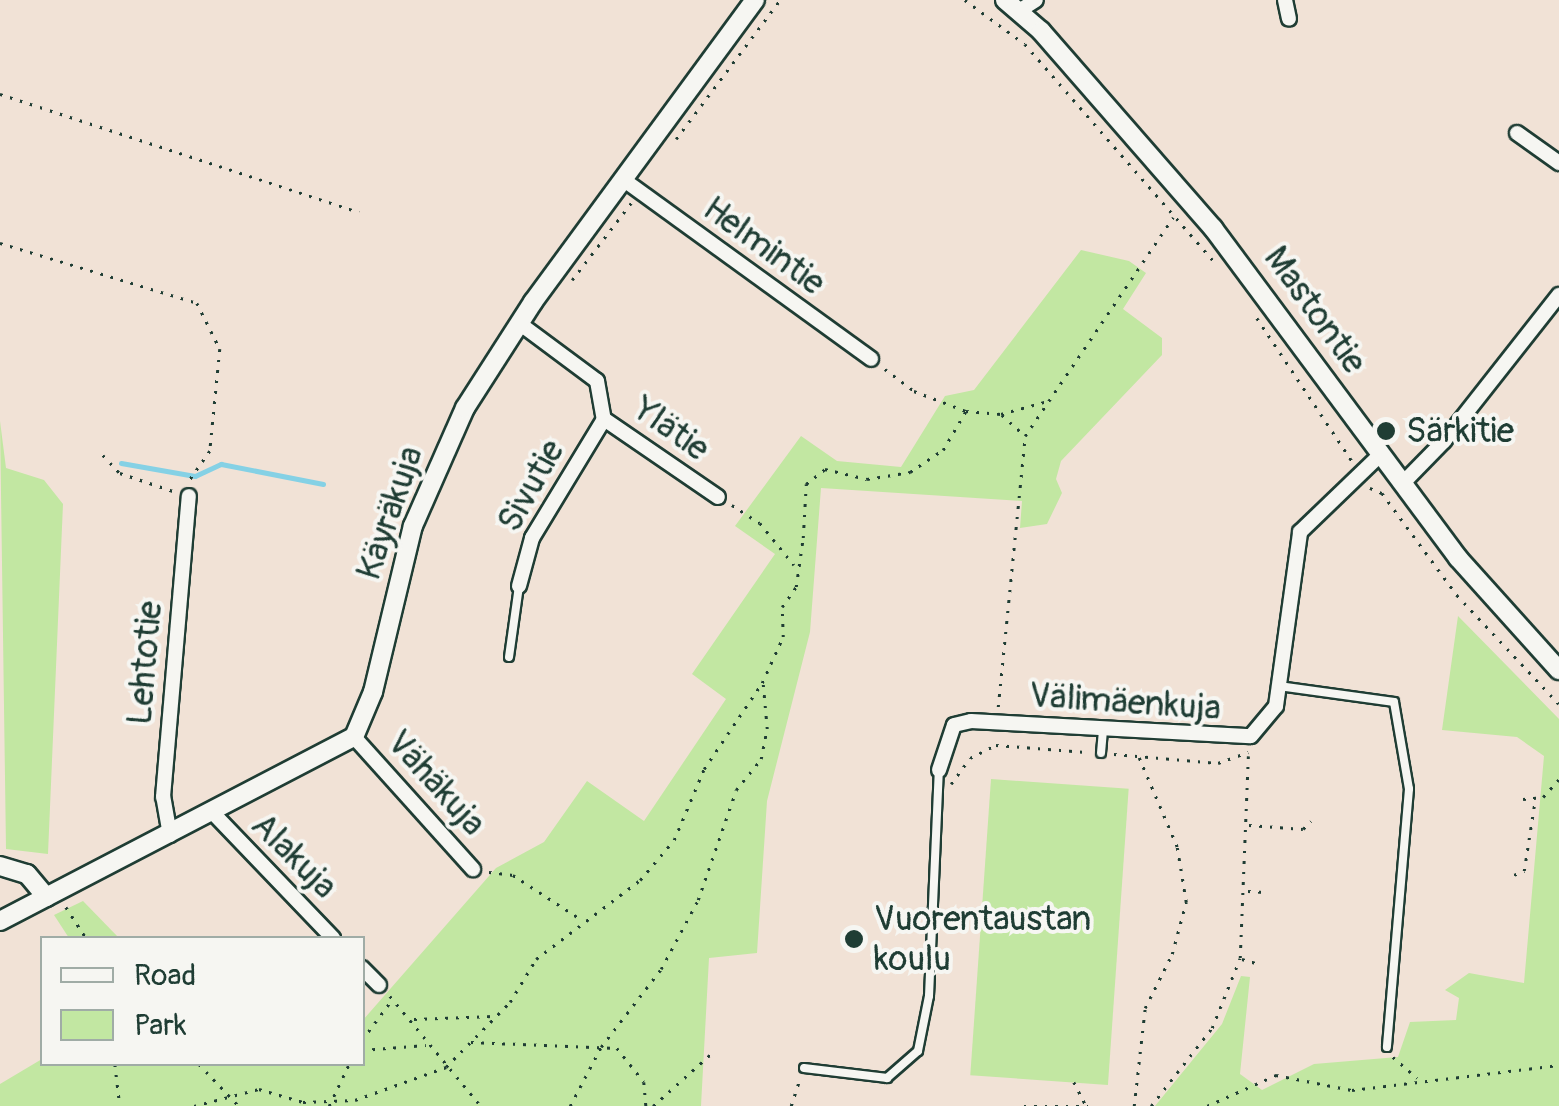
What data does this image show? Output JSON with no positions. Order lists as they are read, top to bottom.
{
  "streets": {
    "street": [
      "Helmintie",
      "Mastontie",
      "Ylätie",
      "Sivutie",
      "Käyräkuja",
      "Lehtotie",
      "Välimäenkuja",
      "Vähäkuja",
      "Alakuja"
    ]
  },
  "crossings": [
    ["Helmintie", "Käyräkuja"],
    ["Mastontie", "Välimäenkuja"],
    ["Ylätie", "Sivutie"],
    ["Ylätie", "Käyräkuja"],
    ["Käyräkuja", "Vähäkuja"]
  ],
  "places": ["Särkitie", "Vuorentaustan koulu"],
  "legend": ["Road", "Park"]
}
